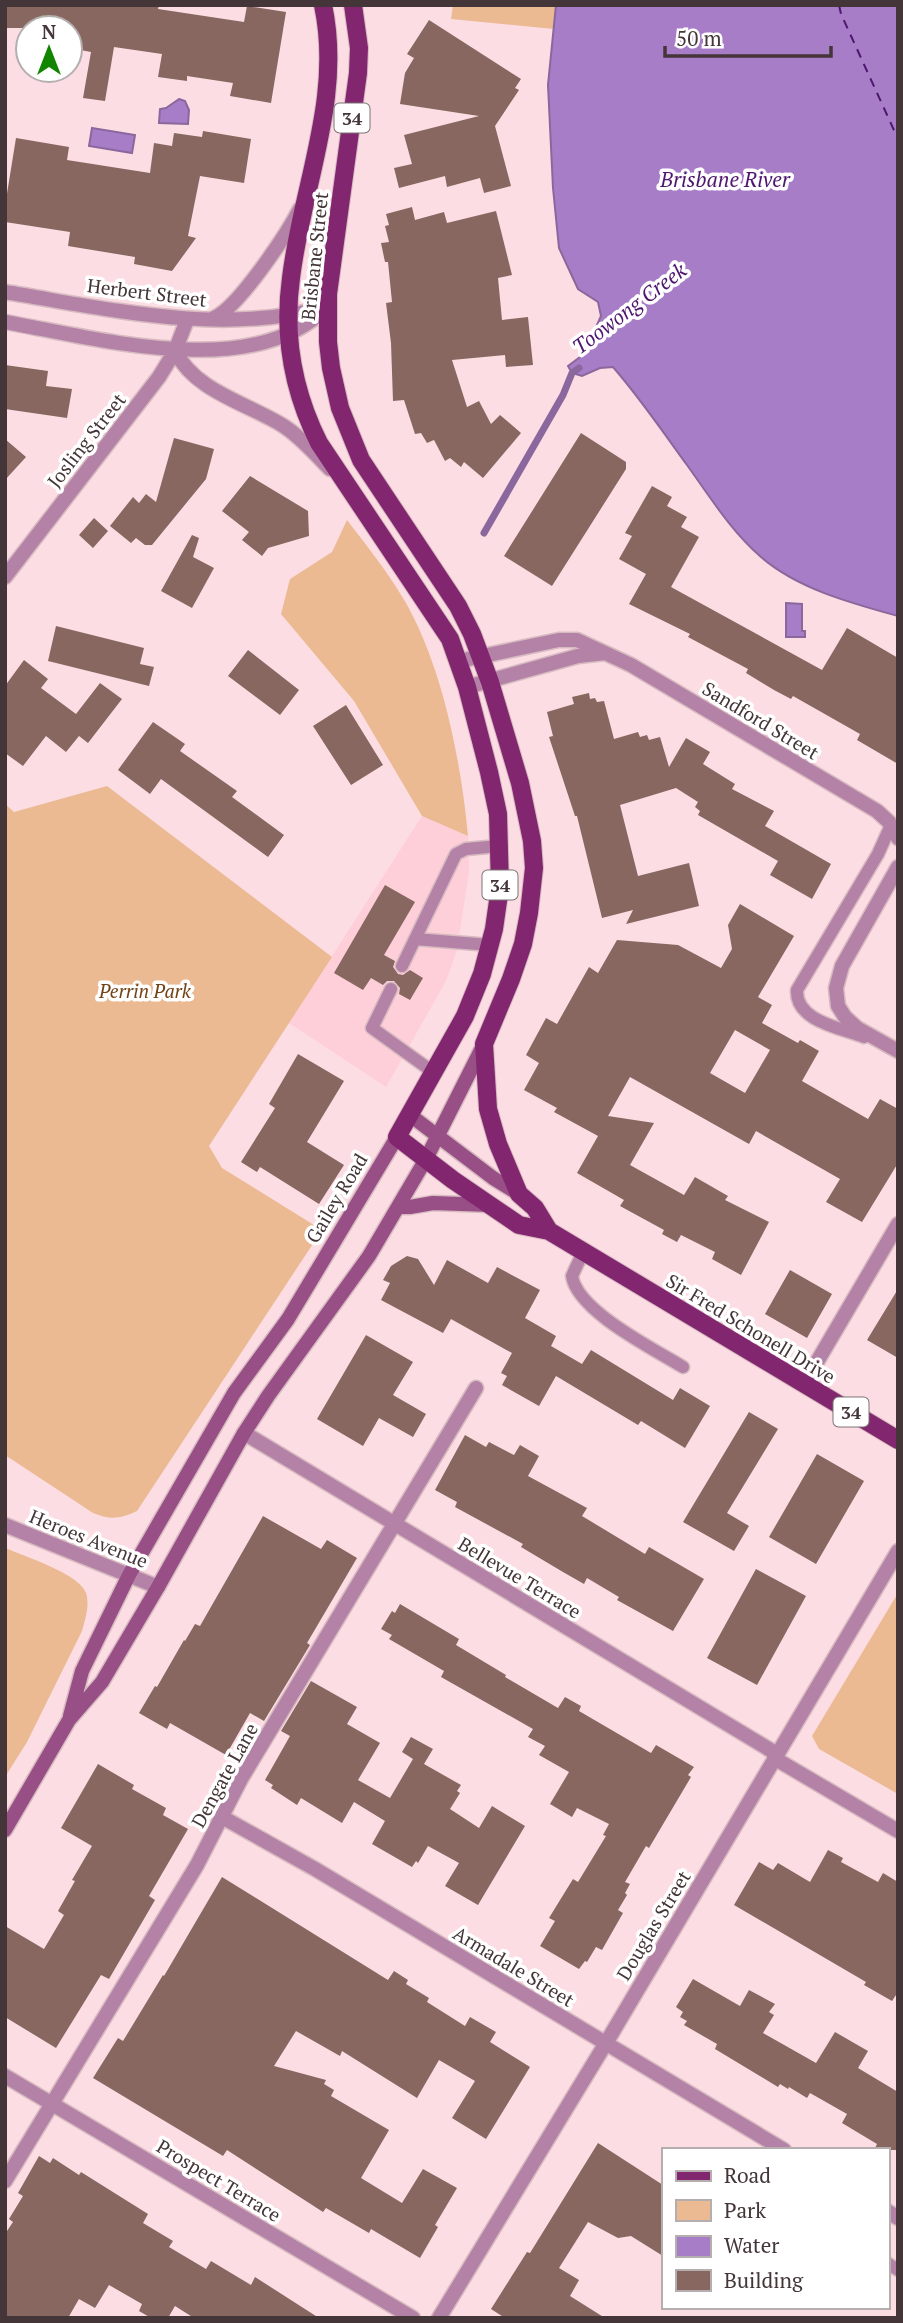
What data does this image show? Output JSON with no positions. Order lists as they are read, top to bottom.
{
  "streets": {
    "main road": [
      "34",
      "Brisbane Street",
      "Gailey Road",
      "Sir Fred Schonell Drive"
    ],
    "street": [
      "Herbert Street",
      "Josling Street",
      "Sandford Street",
      "Heroes Avenue",
      "Bellevue Terrace",
      "Dengate Lane",
      "Douglas Street",
      "Armadale Street",
      "Prospect Terrace"
    ]
  },
  "crossings": [
    ["34", "Gailey Road"],
    ["34", "Sir Fred Schonell Drive"],
    ["Brisbane Street", "Herbert Street"],
    ["Brisbane Street", "Sandford Street"],
    ["Brisbane Street", "Gailey Road"],
    ["Herbert Street", "Josling Street"],
    ["Sandford Street", "Gailey Road"],
    ["Gailey Road", "Sir Fred Schonell Drive"],
    ["Gailey Road", "Heroes Avenue"],
    ["Gailey Road", "Bellevue Terrace"],
    ["Bellevue Terrace", "Dengate Lane"],
    ["Bellevue Terrace", "Douglas Street"],
    ["Dengate Lane", "Armadale Street"],
    ["Dengate Lane", "Prospect Terrace"],
    ["Douglas Street", "Armadale Street"]
  ],
  "water": ["Brisbane River", "Toowong Creek"],
  "parks": ["Perrin Park"],
  "legend": [
    "Road",
    "Park",
    "Water",
    "Building"
  ],
  "scale_bar": "50 m",
  "north": "top"
}
